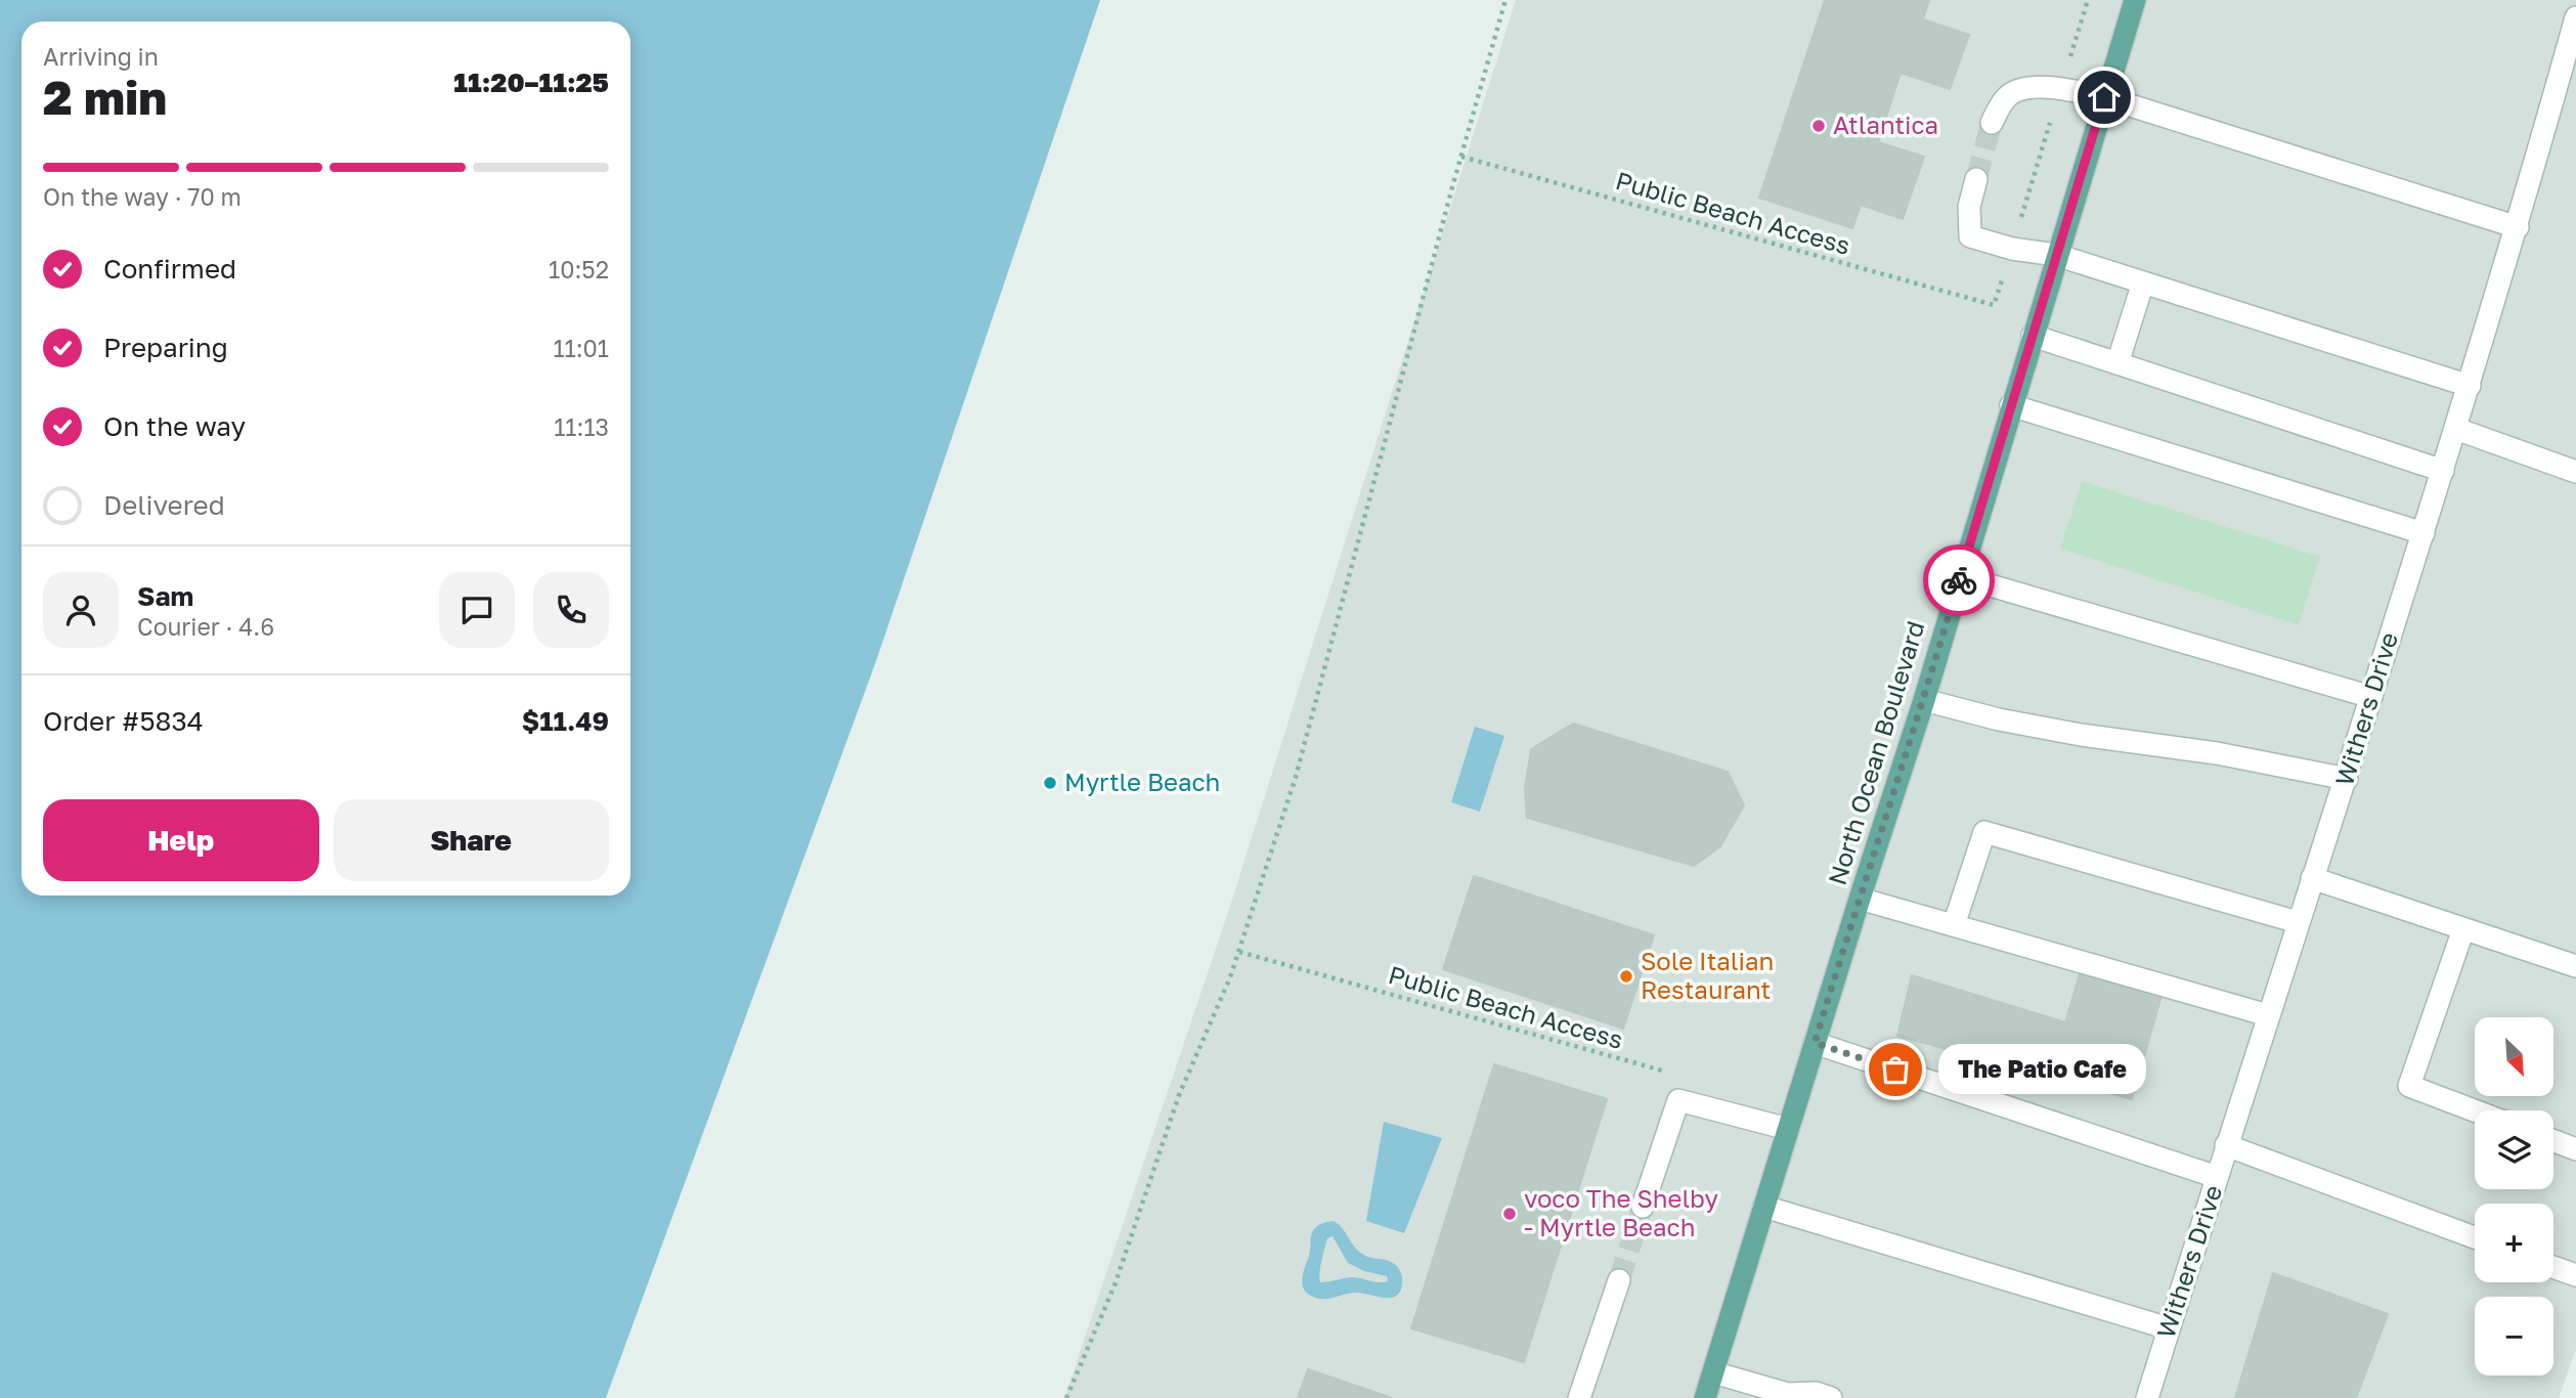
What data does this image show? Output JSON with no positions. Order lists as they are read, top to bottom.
{
  "streets": {
    "main road": ["North Ocean Boulevard"],
    "street": ["Withers Drive"],
    "path": ["Public Beach Access"]
  },
  "places": [
    "Atlantica",
    "Myrtle Beach",
    "Sole Italian Restaurant",
    "The Patio Cafe",
    "voco The Shelby - Myrtle Beach"
  ],
  "north": "bottom right",
  "page": {
    "heading": ["2 min", "Arriving in", "11:20–11:25"],
    "panel": [
      "Sam",
      "Courier · 4.6",
      "Order #5834",
      "$11.49"
    ],
    "bar": "On the way · 70 m",
    "list": [
      ["Confirmed", "10:52"],
      ["Preparing", "11:01"],
      ["On the way", "11:13"],
      "Delivered"
    ],
    "buttons": ["Help", "Share"],
    "map_buttons": ["+", "−"],
    "bubble": "The Patio Cafe"
  }
}
